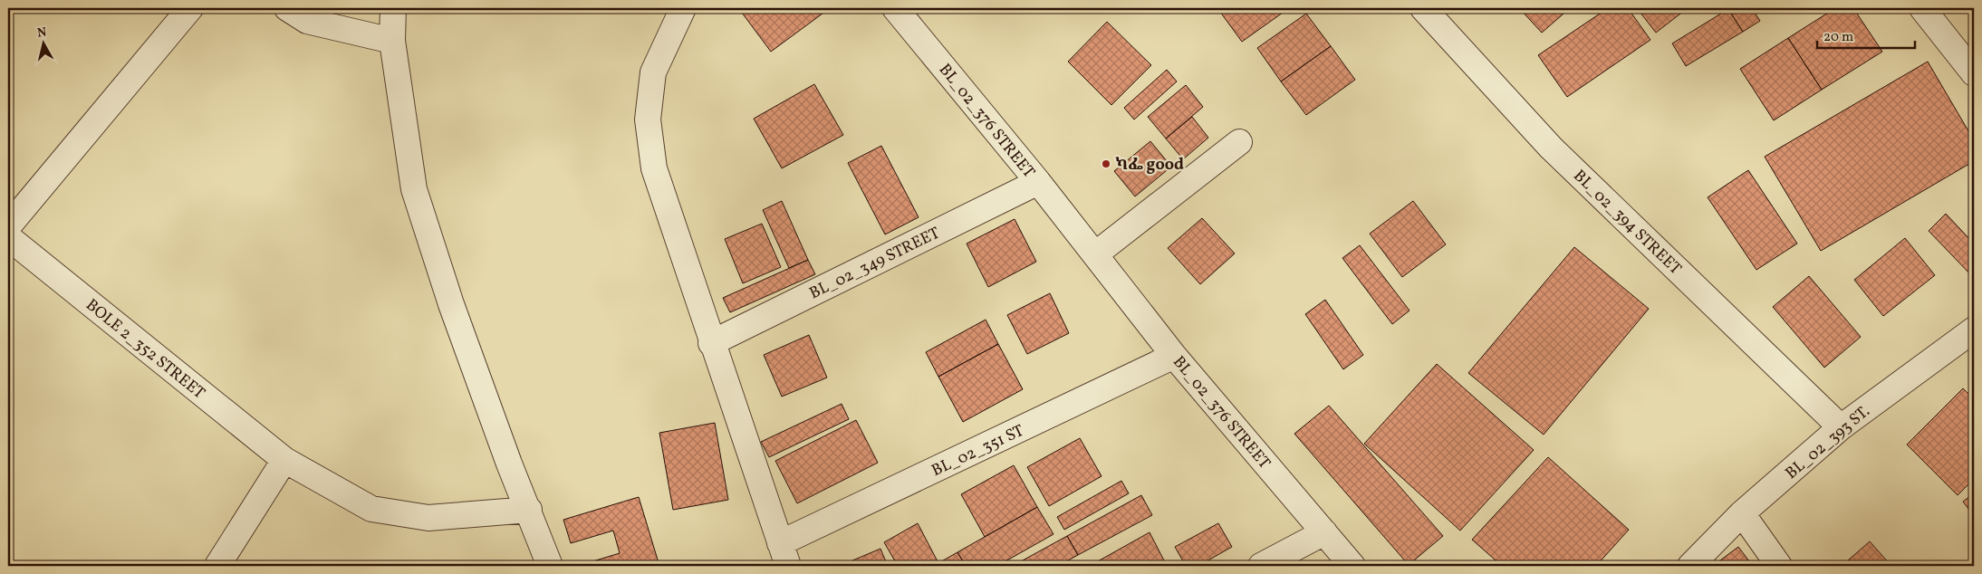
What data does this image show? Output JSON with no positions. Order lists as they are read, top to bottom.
{
  "streets": {
    "street": [
      "BL_02_376 STREET",
      "BL_02_394 STREET",
      "BL_02_349 STREET",
      "BOLE 2_352 STREET",
      "BL_02_393 ST.",
      "BL_02_351 ST"
    ]
  },
  "crossings": [
    ["BL_02_376 STREET", "BL_02_349 STREET"],
    ["BL_02_376 STREET", "BL_02_351 ST"],
    ["BL_02_394 STREET", "BL_02_393 ST."]
  ],
  "places": ["ካፌ good"],
  "scale_bar": "20 m",
  "north": "top"
}
